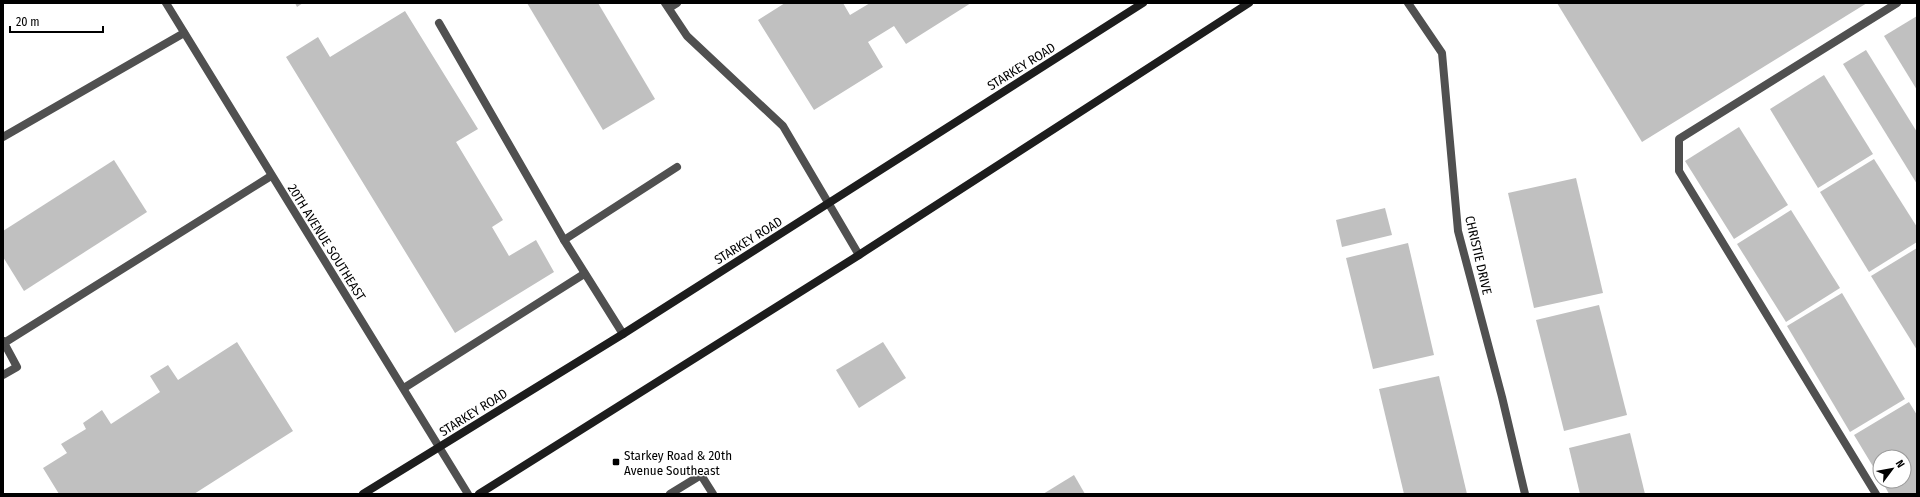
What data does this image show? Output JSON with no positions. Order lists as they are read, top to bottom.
{
  "streets": {
    "main road": ["STARKEY ROAD"],
    "street": ["20TH AVENUE SOUTHEAST", "CHRISTIE DRIVE"]
  },
  "crossings": [
    ["STARKEY ROAD", "20TH AVENUE SOUTHEAST"]
  ],
  "places": {
    "transit": ["Starkey Road & 20th Avenue Southeast"]
  },
  "scale_bar": "20 m",
  "north": "top right"
}
